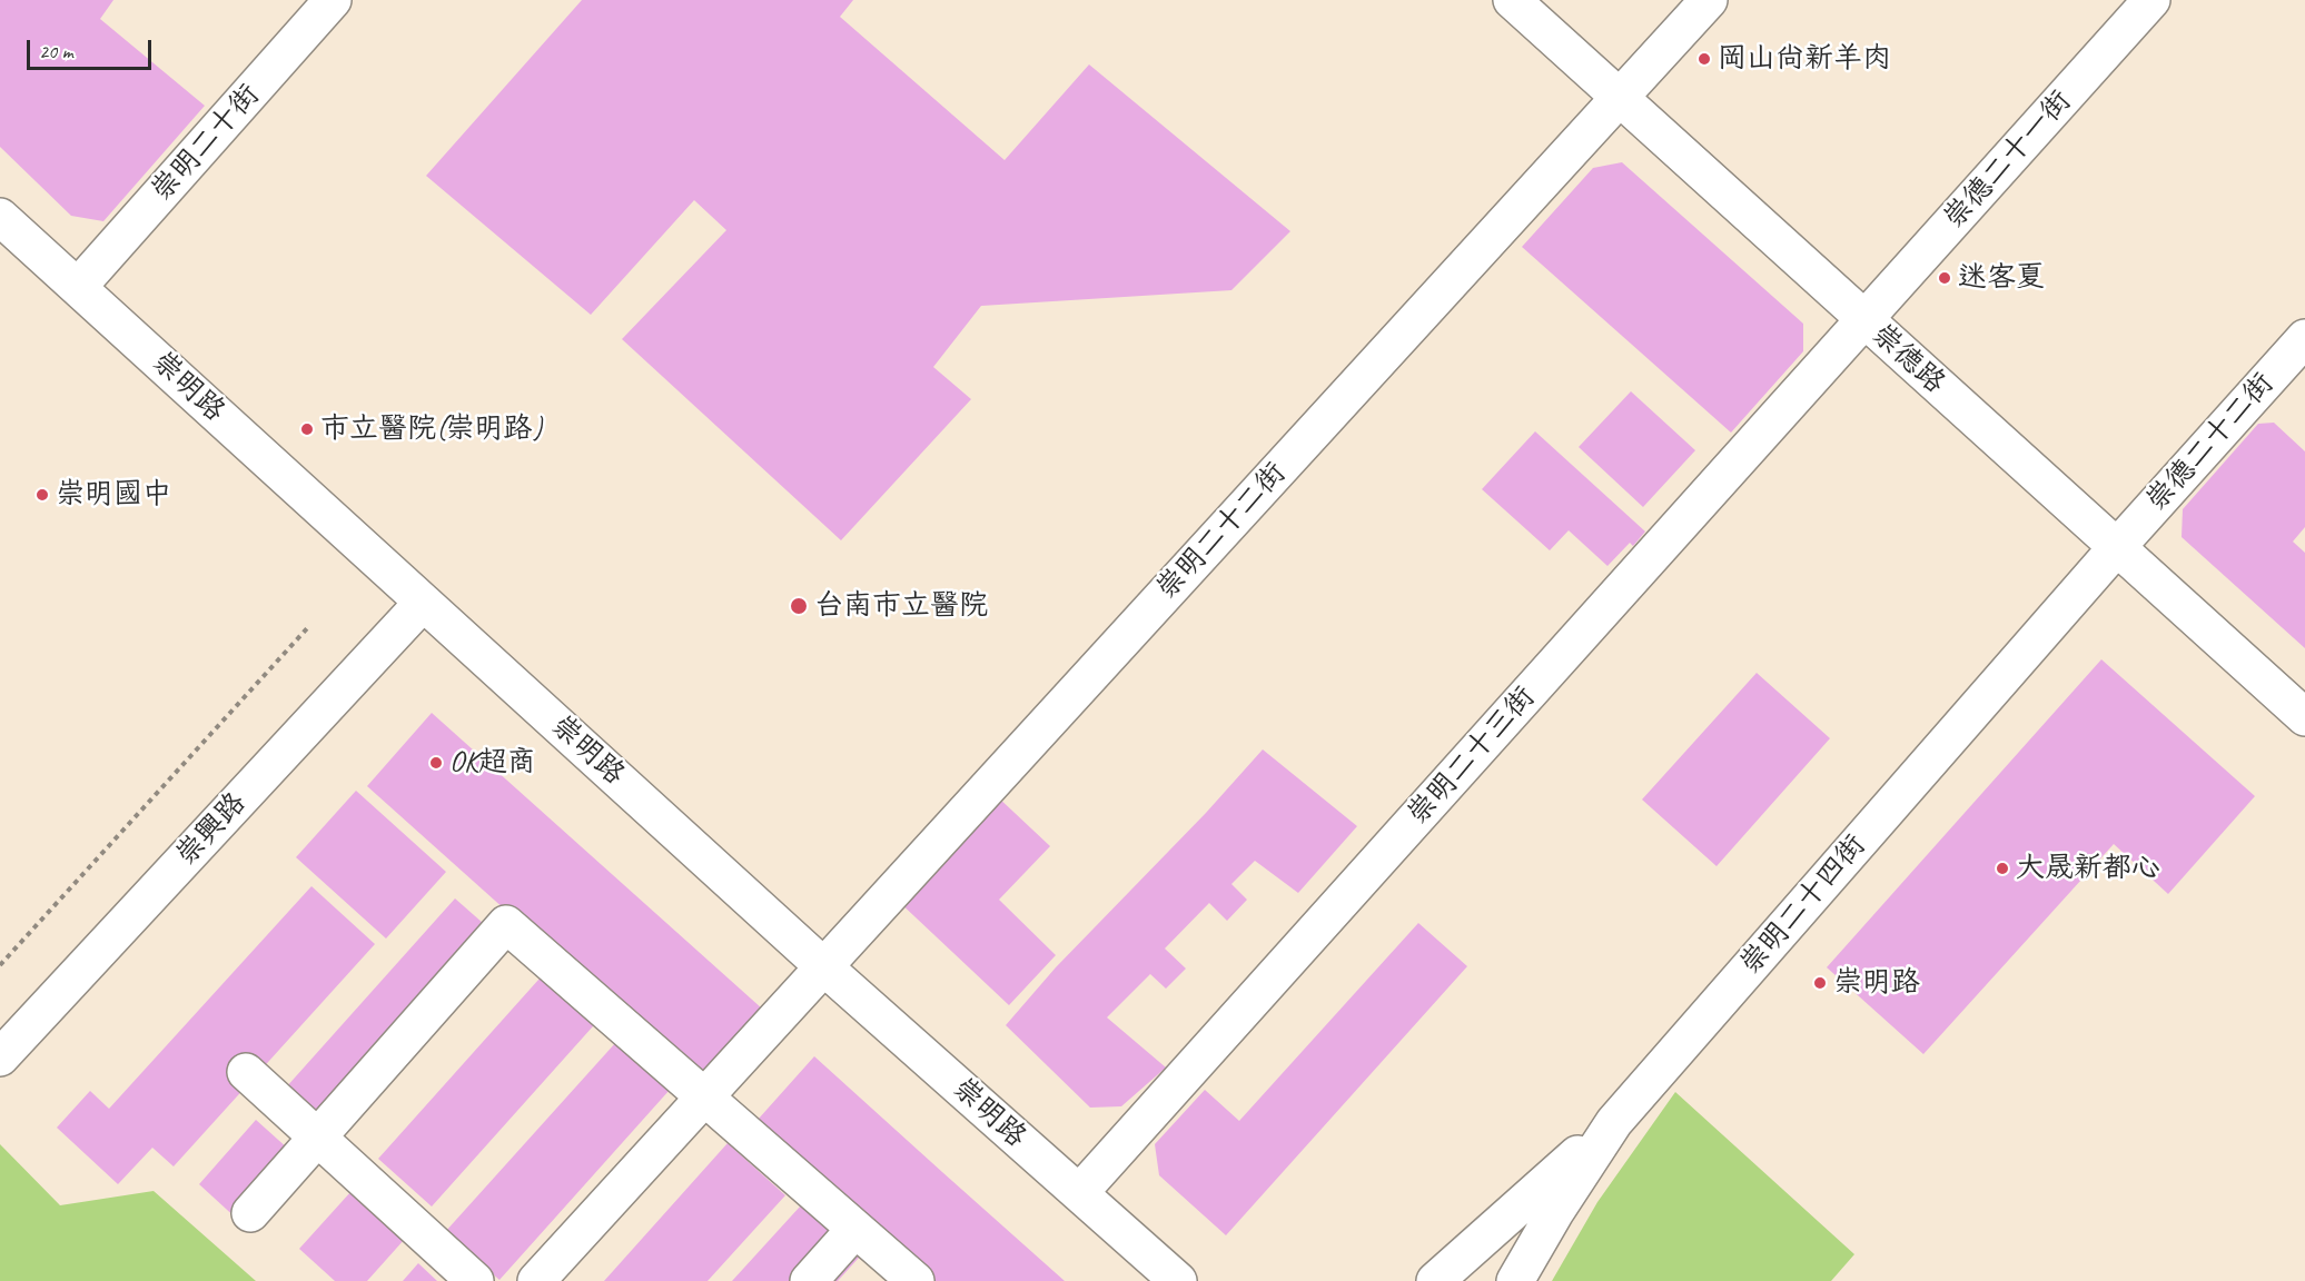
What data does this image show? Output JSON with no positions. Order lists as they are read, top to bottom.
{
  "streets": {
    "street": [
      "崇明二十街",
      "崇德二十一街",
      "崇德路",
      "崇明路",
      "崇德二十二街",
      "崇明二十二街",
      "崇明二十三街",
      "崇興路",
      "崇明二十四街"
    ]
  },
  "crossings": [
    ["崇明二十街", "崇明路"],
    ["崇德二十一街", "崇德路"],
    ["崇德二十一街", "崇明二十三街"],
    ["崇德路", "崇德二十二街"],
    ["崇德路", "崇明二十二街"],
    ["崇德路", "崇明二十三街"],
    ["崇德路", "崇明二十四街"],
    ["崇明路", "崇明二十二街"],
    ["崇明路", "崇明二十三街"],
    ["崇明路", "崇興路"],
    ["崇德二十二街", "崇明二十四街"]
  ],
  "places": [
    "岡山尚新羊肉",
    "迷客夏",
    "市立醫院(崇明路)",
    "崇明國中",
    "台南市立醫院",
    "OK超商",
    "大晟新都心",
    "崇明路"
  ],
  "scale_bar": "20 m"
}
